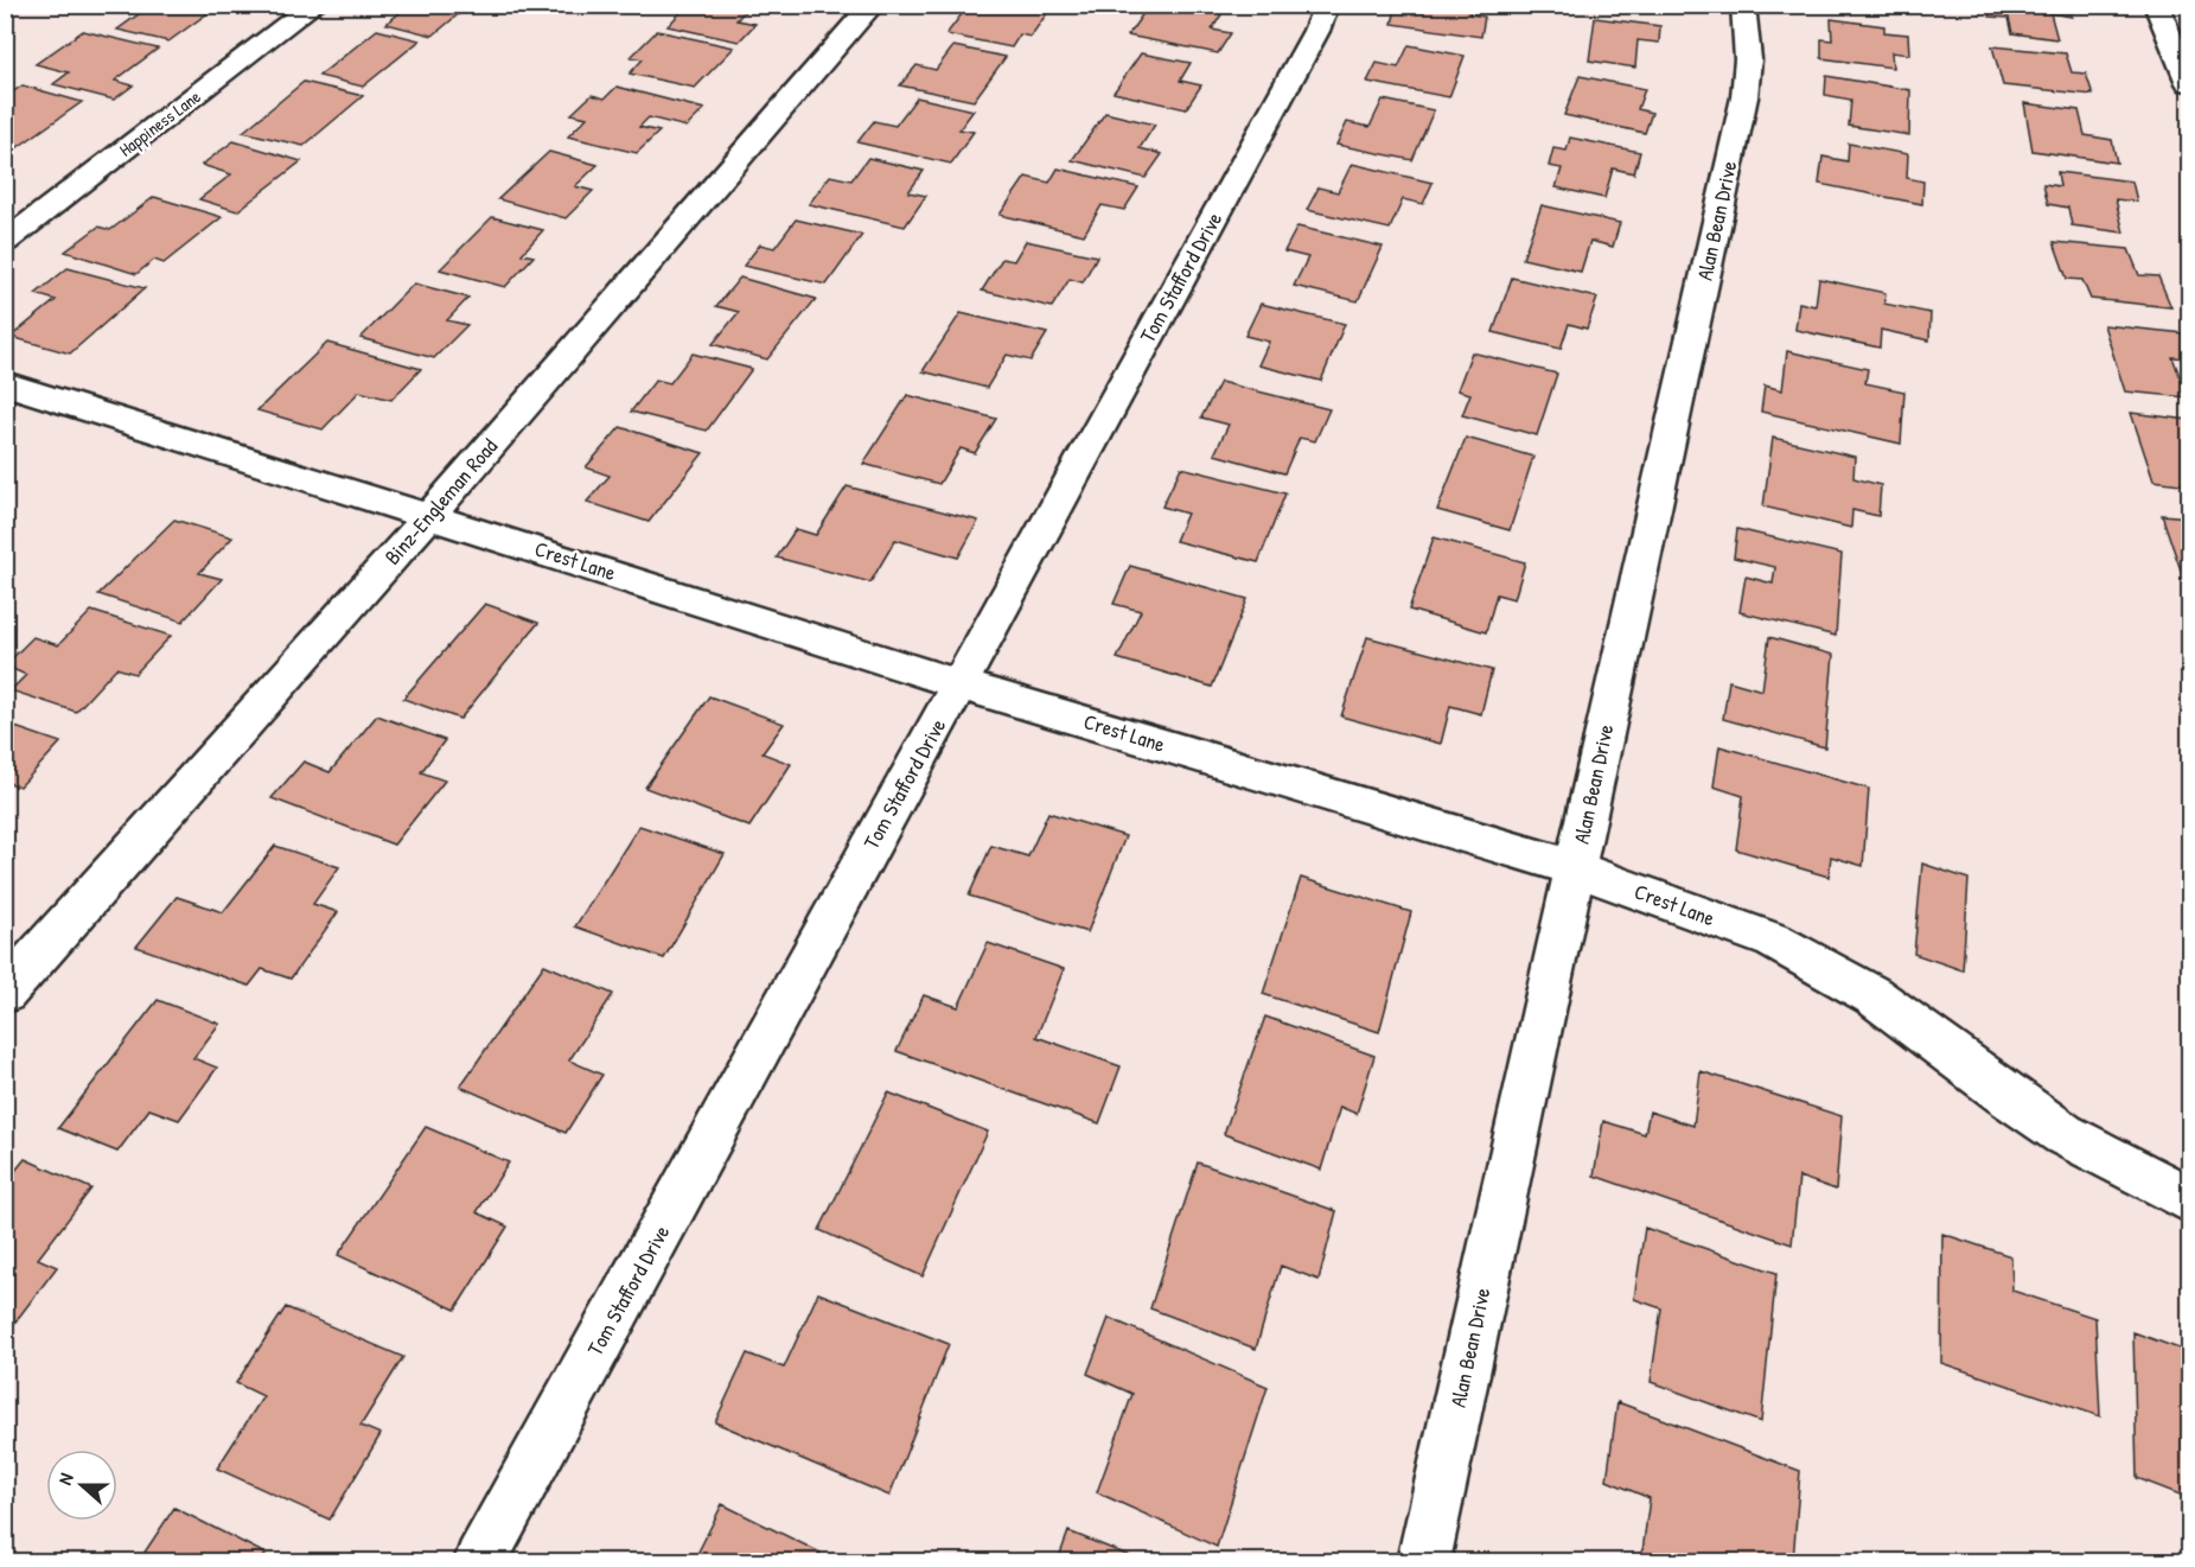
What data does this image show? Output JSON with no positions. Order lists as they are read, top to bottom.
{
  "streets": {
    "street": [
      "Happiness Lane",
      "Alan Bean Drive",
      "Tom Stafford Drive",
      "Binz-Engleman Road",
      "Crest Lane"
    ]
  },
  "crossings": [
    ["Alan Bean Drive", "Crest Lane"],
    ["Tom Stafford Drive", "Crest Lane"],
    ["Binz-Engleman Road", "Crest Lane"]
  ],
  "north": "left"
}
